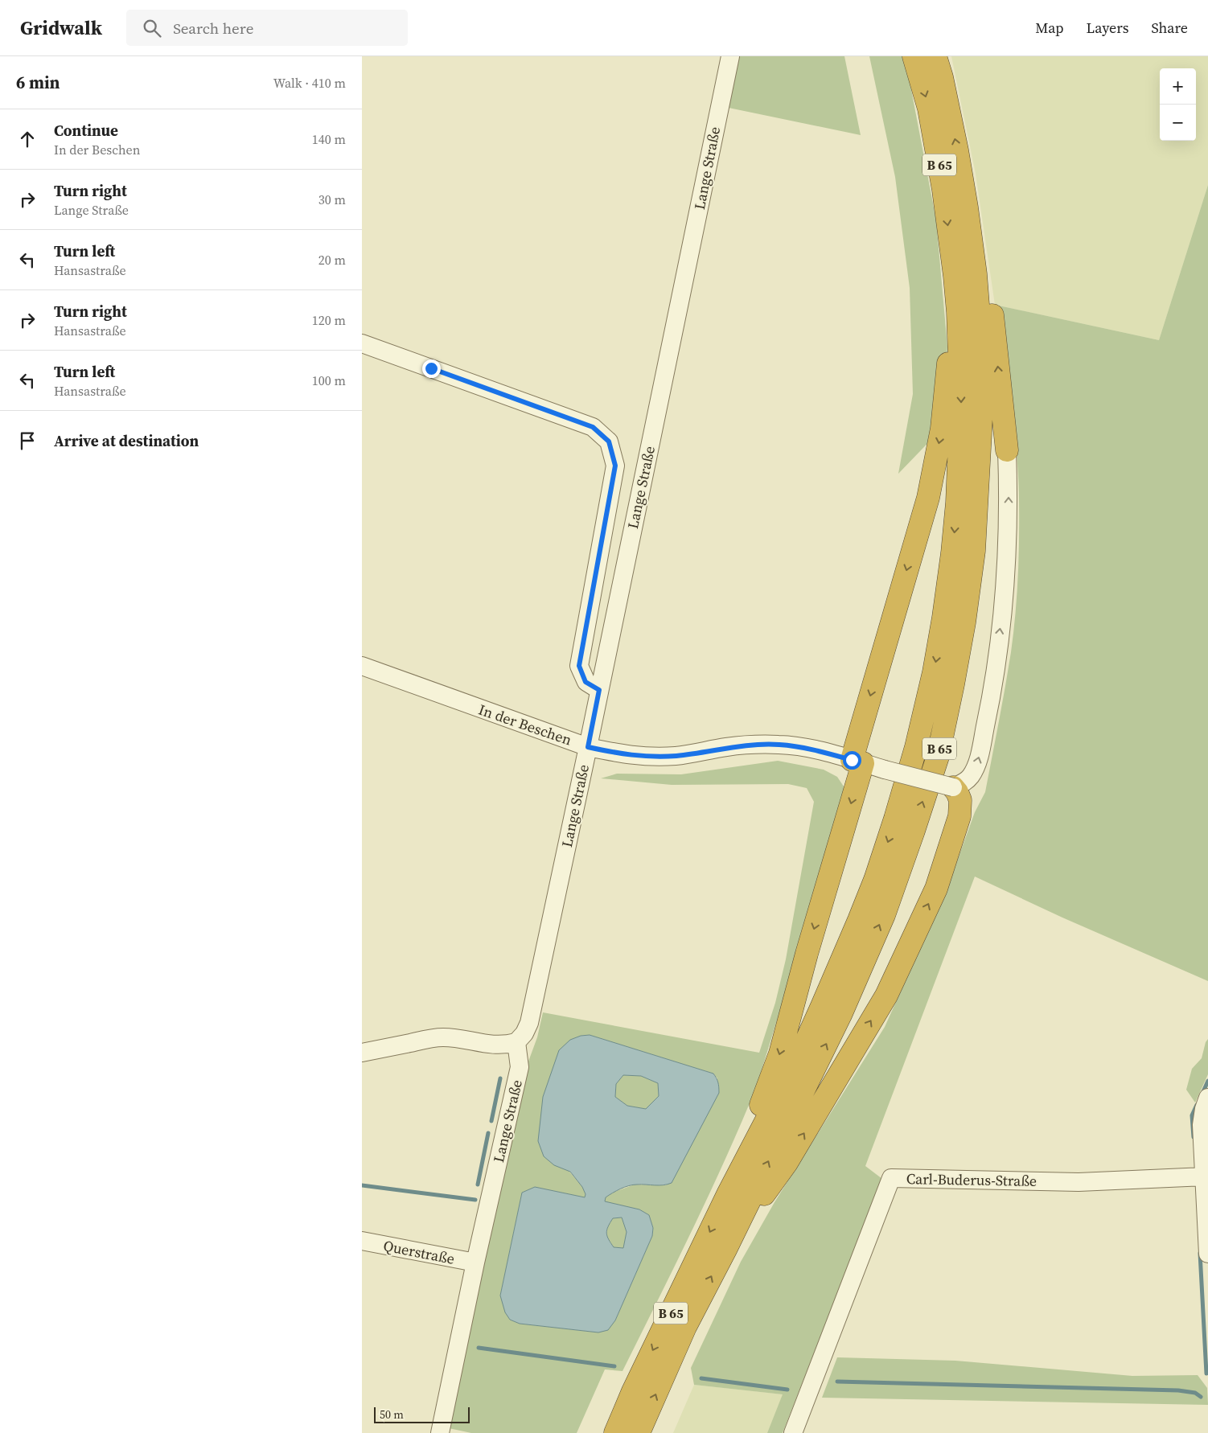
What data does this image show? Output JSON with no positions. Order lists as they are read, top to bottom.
{
  "streets": {
    "highway": ["B 65"],
    "street": [
      "Lange Straße",
      "In der Beschen",
      "Carl-Buderus-Straße",
      "Querstraße"
    ]
  },
  "crossings": [
    ["Lange Straße", "In der Beschen"],
    ["Lange Straße", "Querstraße"]
  ],
  "scale_bar": "50 m",
  "page": {
    "header": "Gridwalk",
    "search": "Search here",
    "nav": ["Map", "Layers", "Share"],
    "heading": ["6 min", "Walk · 410 m"],
    "map_buttons": ["+", "−"],
    "list": [
      ["Continue", "In der Beschen", "140 m"],
      ["Turn right", "Lange Straße", "30 m"],
      ["Turn left", "Hansastraße", "20 m"],
      ["Turn right", "Hansastraße", "120 m"],
      ["Turn left", "Hansastraße", "100 m"],
      "Arrive at destination"
    ],
    "scale": "50 m"
  }
}
